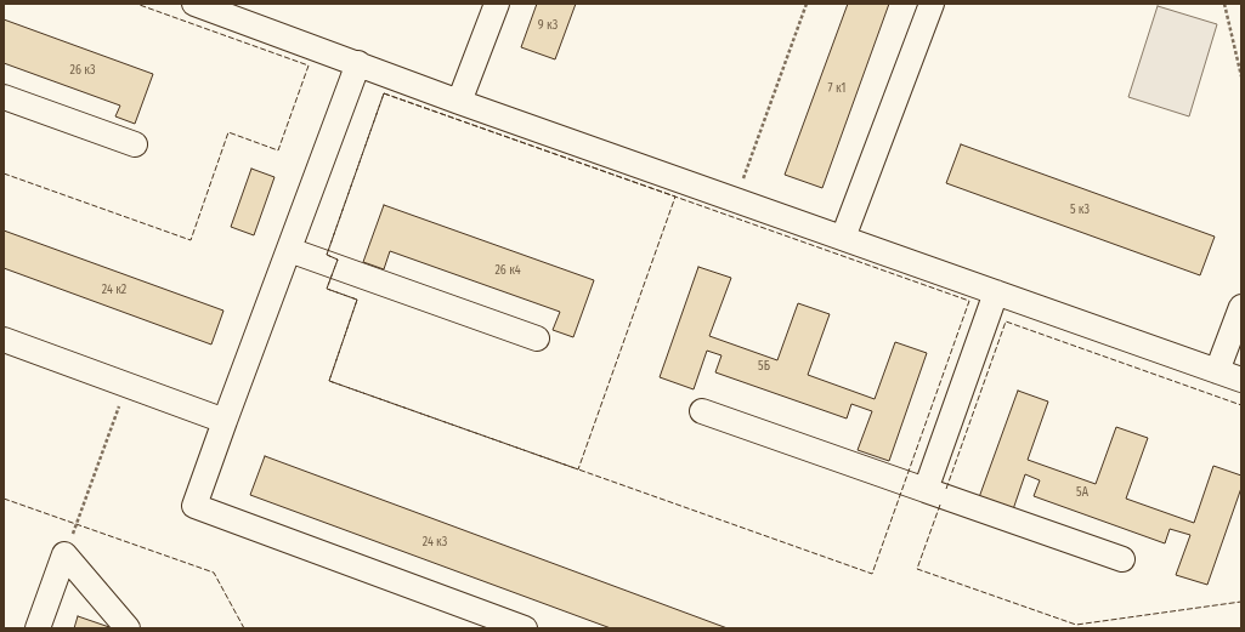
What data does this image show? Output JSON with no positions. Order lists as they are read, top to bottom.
{
  "house_numbers": [
    "9 к3",
    "26 к3",
    "7 к1",
    "5 к3",
    "26 к4",
    "24 к2",
    "5Б",
    "5А",
    "24 к3"
  ]
}
